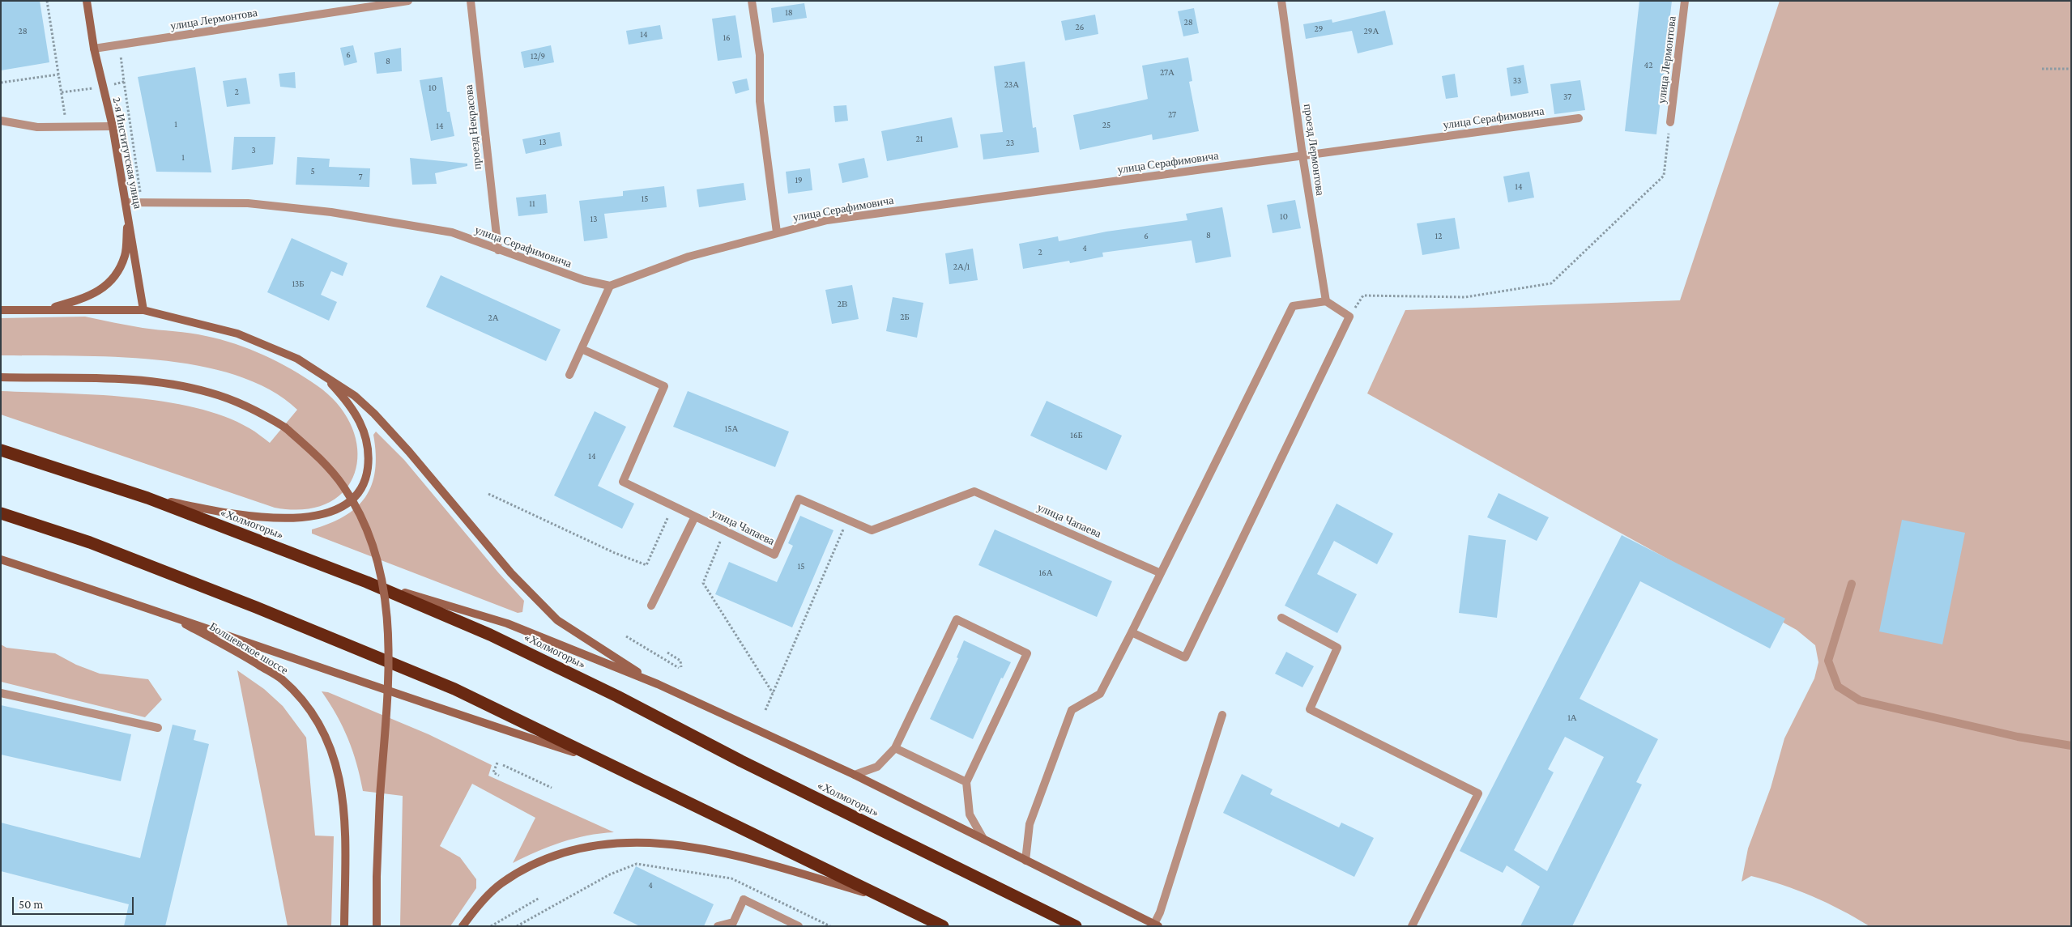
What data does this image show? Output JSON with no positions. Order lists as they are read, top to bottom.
{
  "streets": {
    "highway": ["«Холмогоры»"],
    "street": [
      "улица Лермонтова",
      "улица Серафимовича",
      "проезд Некрасова",
      "проезд Лермонтова",
      "2-я Институтская улица",
      "улица Чапаева",
      "Болшевское шоссе"
    ]
  },
  "crossings": [
    ["улица Лермонтова", "2-я Институтская улица"],
    ["улица Серафимовича", "проезд Некрасова"],
    ["улица Серафимовича", "проезд Лермонтова"],
    ["улица Серафимовича", "2-я Институтская улица"]
  ],
  "house_numbers": [
    "18",
    "28",
    "26",
    "29",
    "28",
    "29А",
    "14",
    "16",
    "6",
    "12/9",
    "8",
    "42",
    "27А",
    "33",
    "23А",
    "10",
    "2",
    "37",
    "27",
    "1",
    "25",
    "14",
    "21",
    "13",
    "23",
    "3",
    "1",
    "5",
    "7",
    "19",
    "14",
    "15",
    "11",
    "10",
    "13",
    "8",
    "6",
    "12",
    "4",
    "2",
    "2А/1",
    "13Б",
    "2В",
    "2Б",
    "2А",
    "15А",
    "16Б",
    "14",
    "15",
    "16А",
    "1А",
    "4"
  ],
  "scale_bar": "50 m"
}
